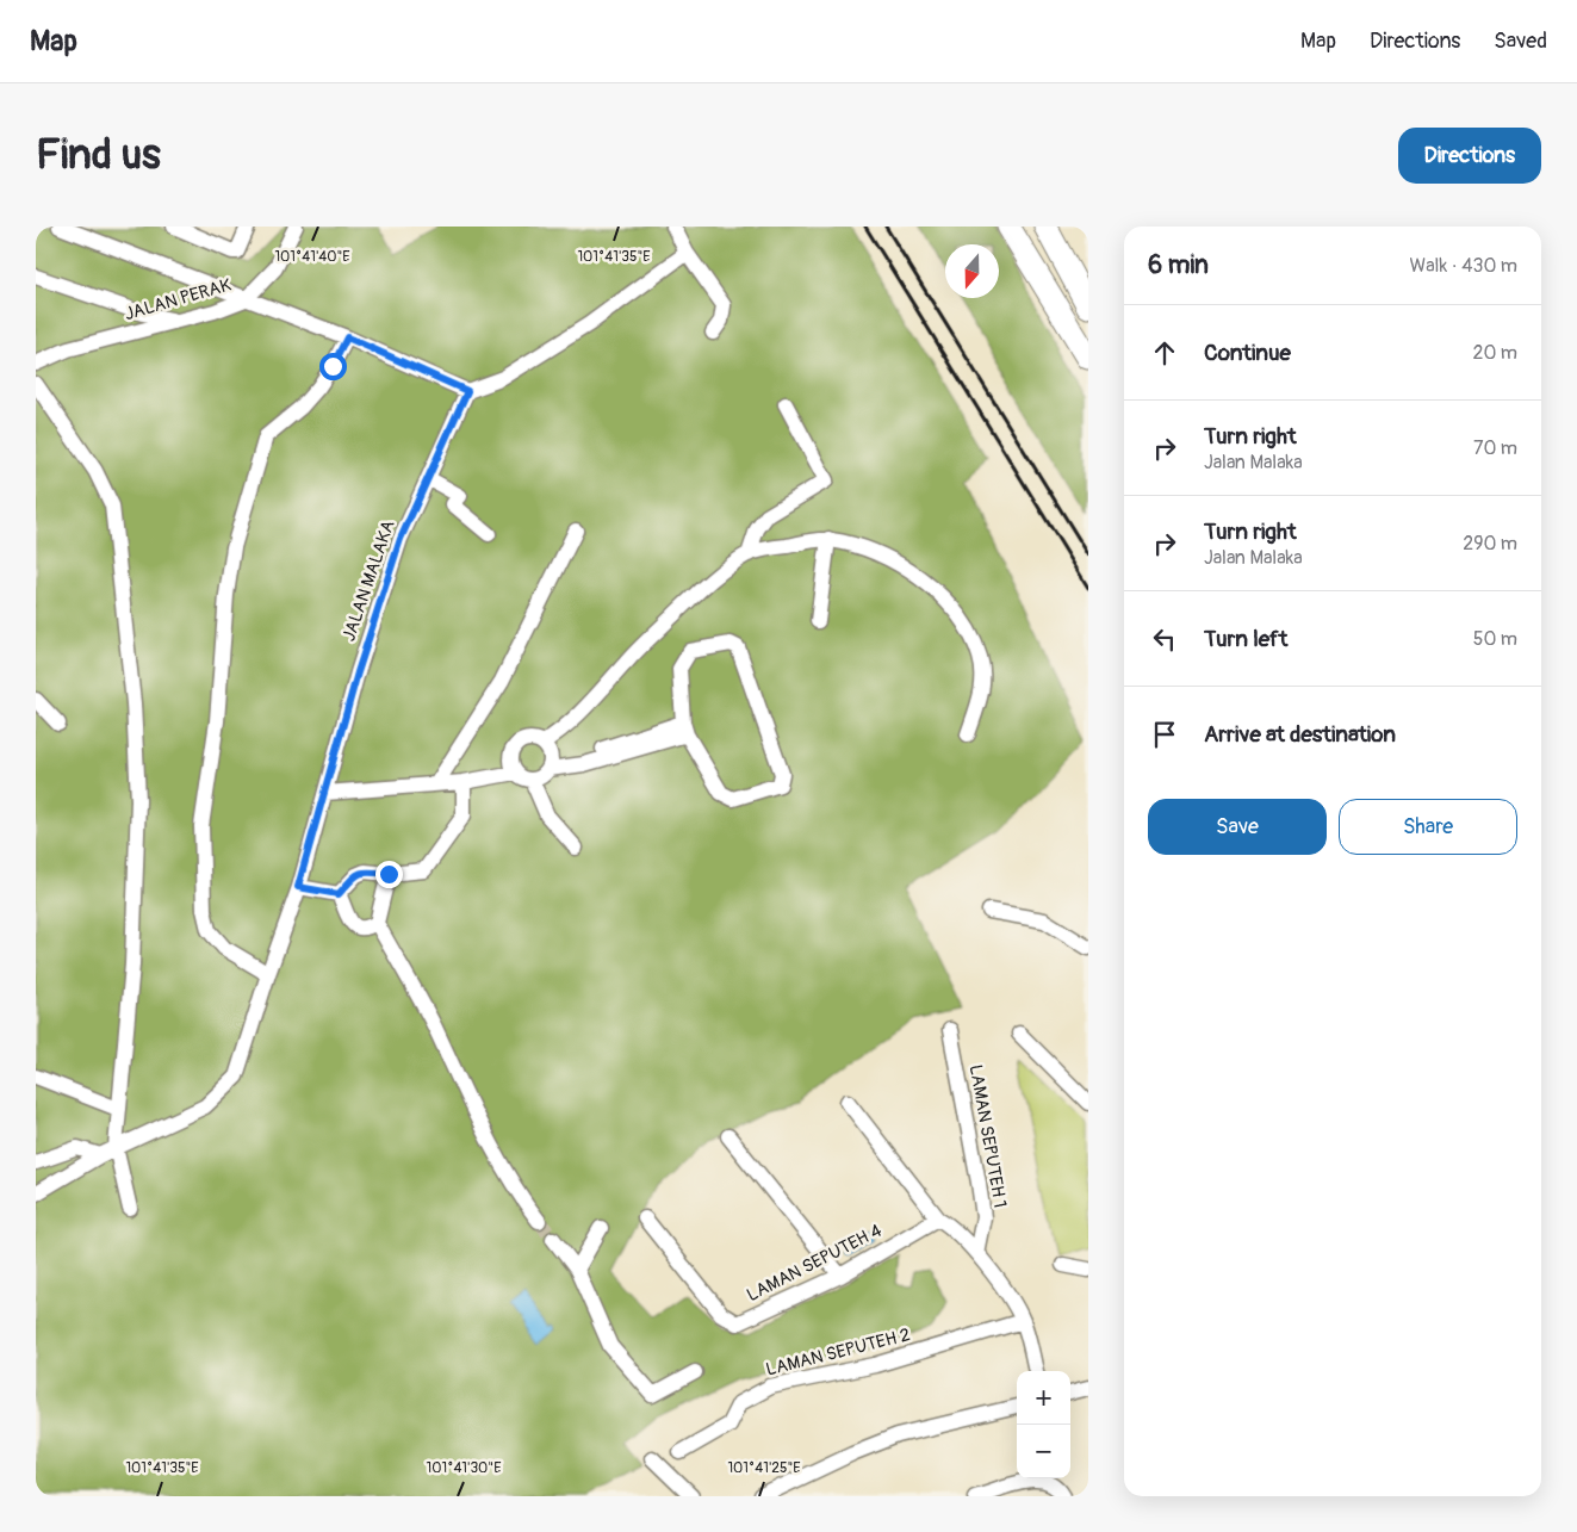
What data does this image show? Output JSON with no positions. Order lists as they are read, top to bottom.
{
  "streets": {
    "street": [
      "JALAN PERAK",
      "JALAN MALAKA",
      "LAMAN SEPUTEH 1",
      "LAMAN SEPUTEH 4",
      "LAMAN SEPUTEH 2"
    ]
  },
  "north": "bottom",
  "page": {
    "header": "Map",
    "nav": ["Map", "Directions", "Saved"],
    "buttons": [
      "Directions",
      ["Save", "Share"]
    ],
    "title": "Find us",
    "heading": ["6 min", "Walk · 430 m"],
    "list": [
      ["Continue", "20 m"],
      ["Turn right", "Jalan Malaka", "70 m"],
      ["Turn right", "Jalan Malaka", "290 m"],
      ["Turn left", "50 m"],
      "Arrive at destination"
    ],
    "map_buttons": ["+", "−"]
  },
  "coordinates": [
    "101°41'40\"E",
    "101°41'35\"E",
    "101°41'30\"E",
    "101°41'25\"E"
  ]
}
